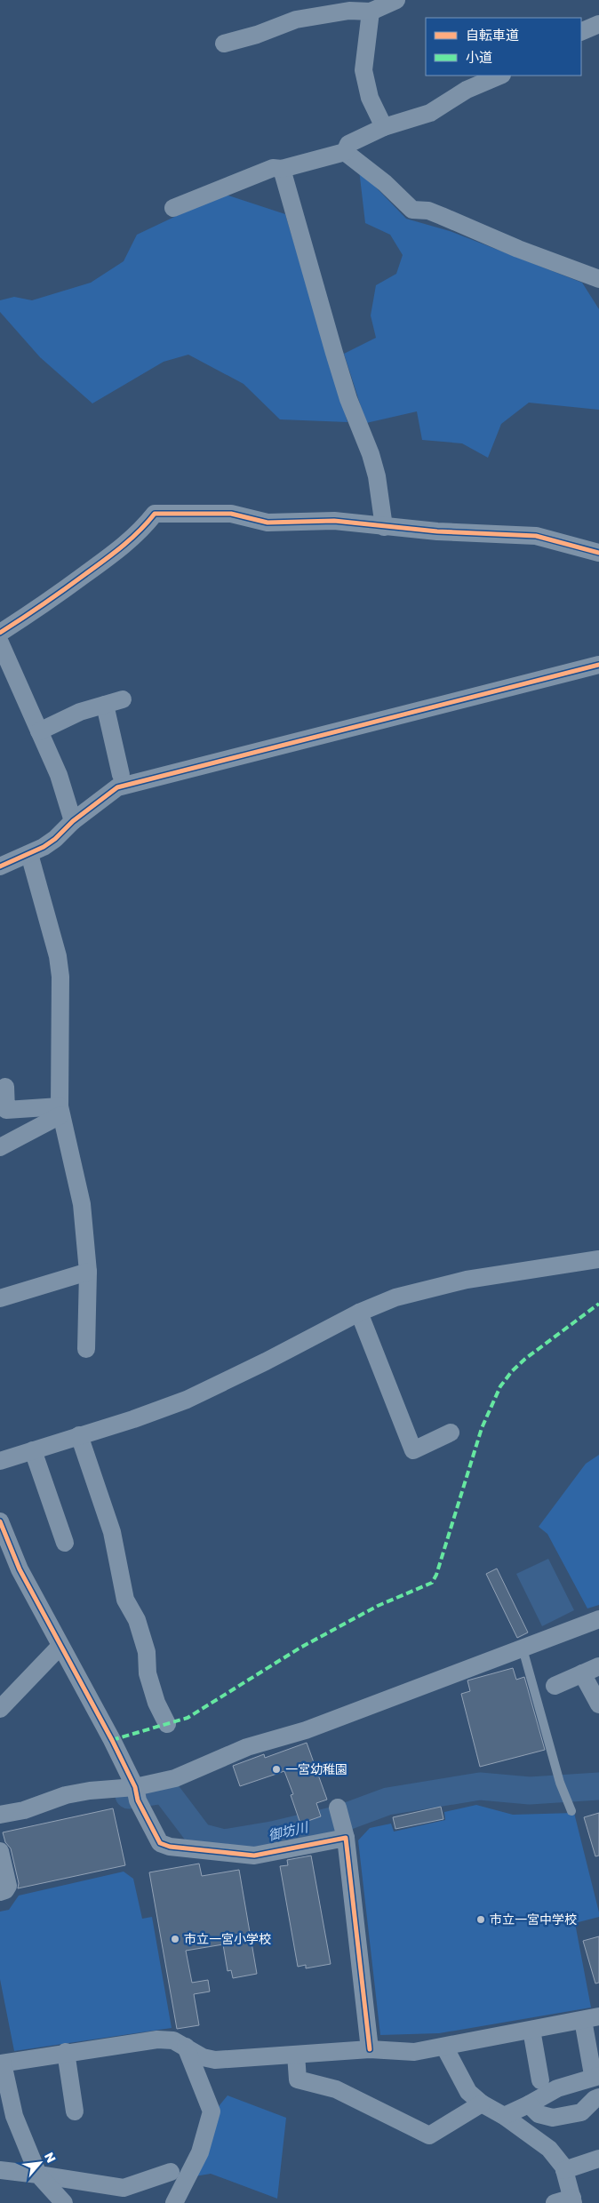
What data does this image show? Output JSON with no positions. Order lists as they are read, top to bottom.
{
  "water": ["御坊川"],
  "places": ["一宮幼稚園", "市立一宮中学校", "市立一宮小学校"],
  "legend": ["自転車道", "小道"],
  "north": "top right"
}
